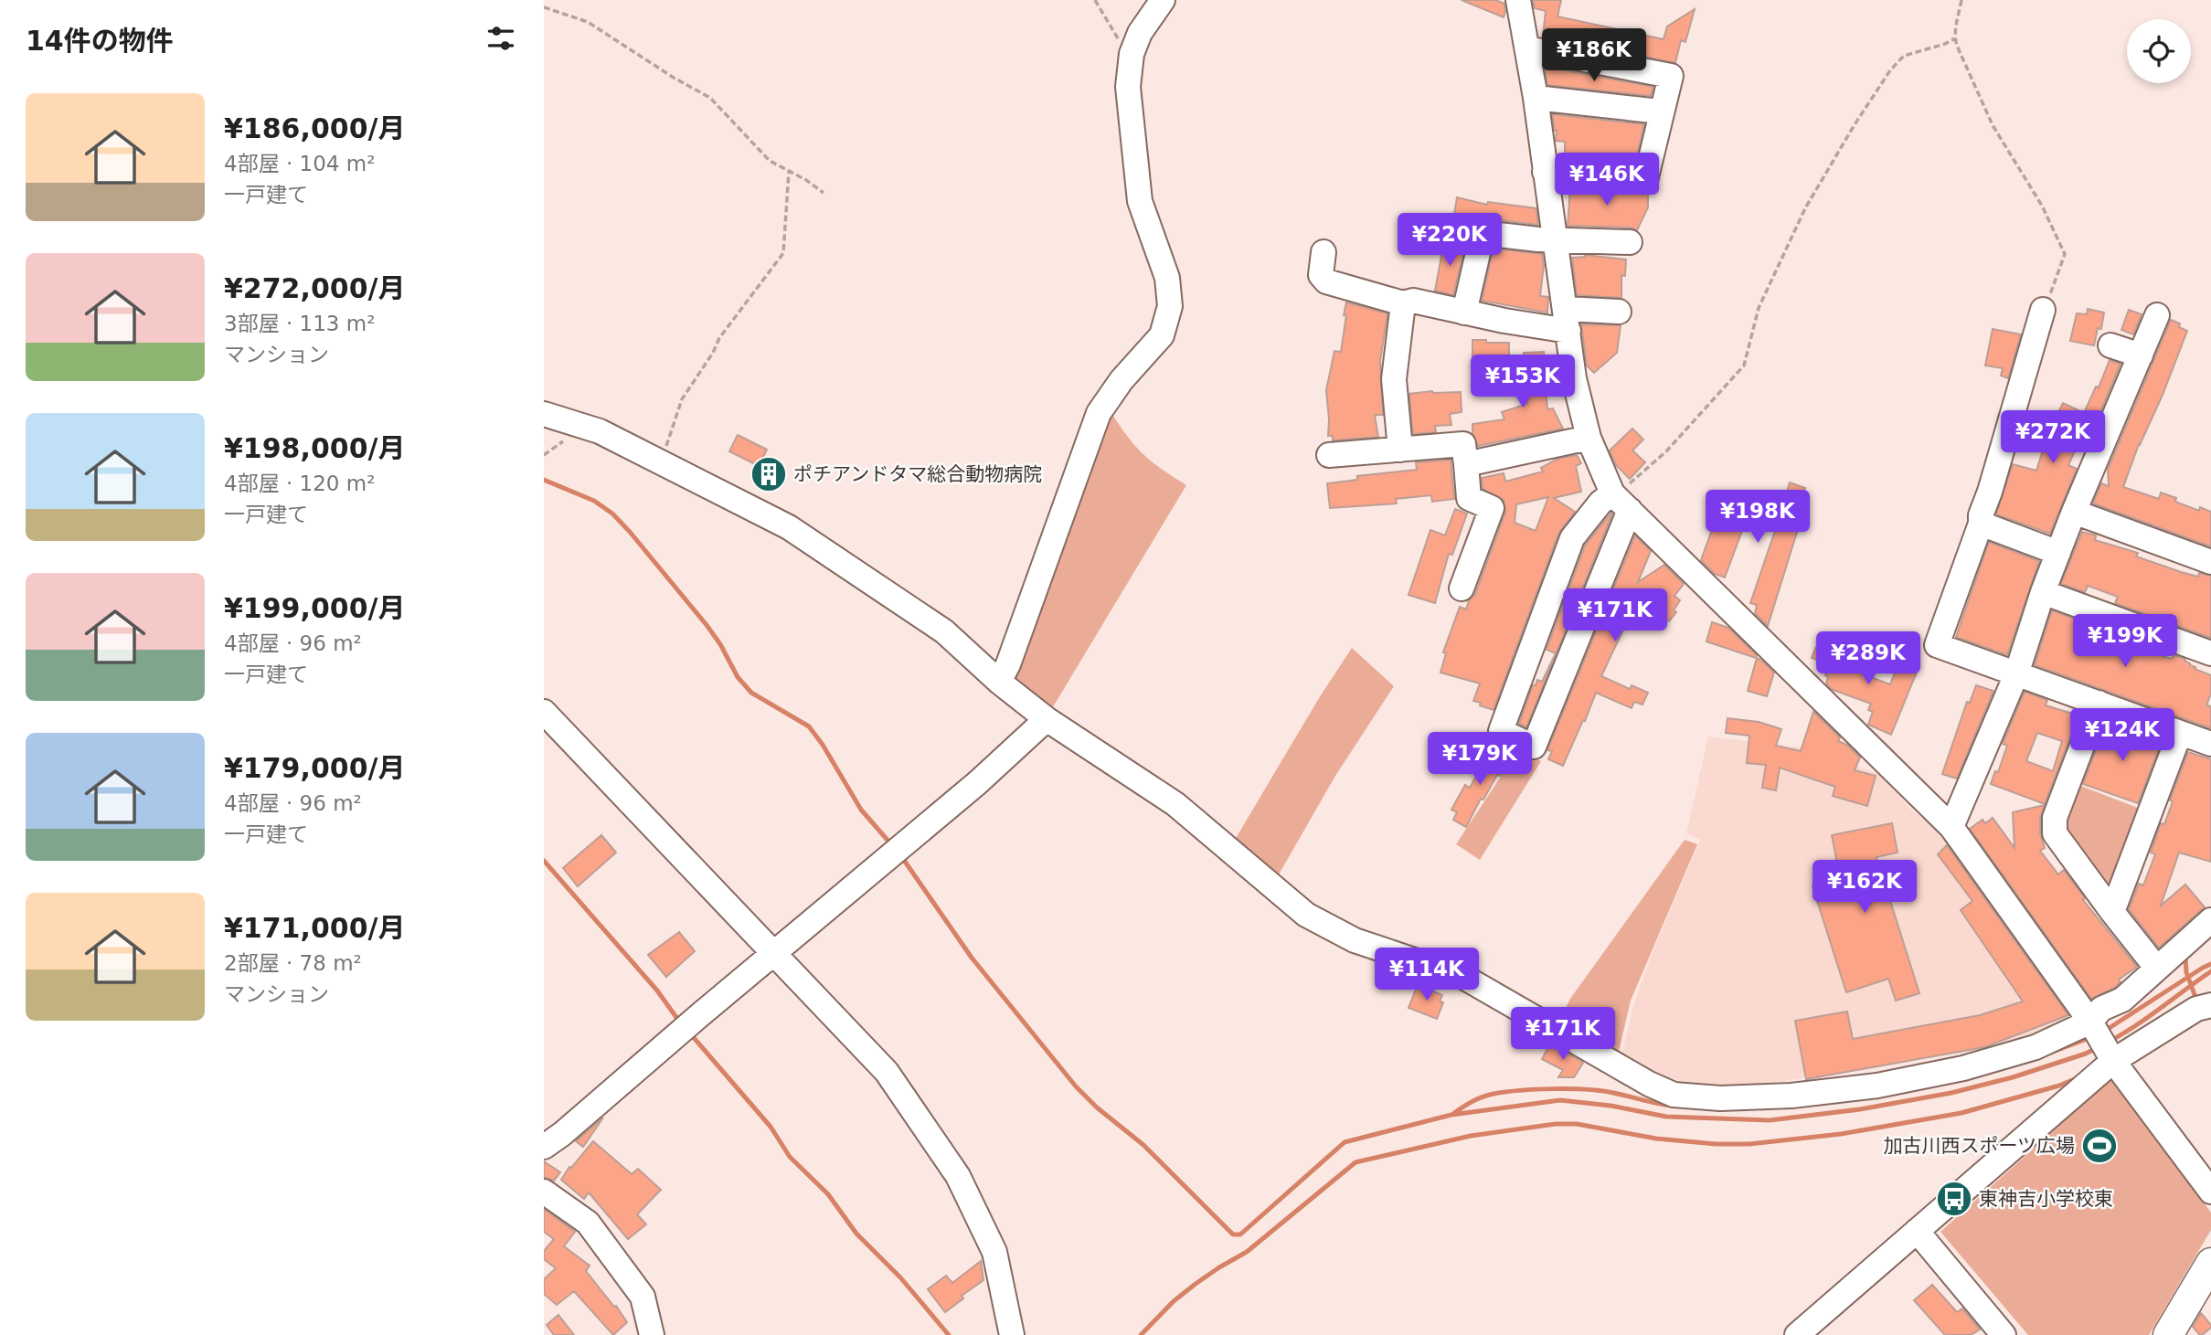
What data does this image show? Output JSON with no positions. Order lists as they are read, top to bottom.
{
  "places": {
    "building": ["ポチアンドタマ総合動物病院"],
    "sports": ["加古川西スポーツ広場"],
    "bus stop": ["東神吉小学校東"]
  },
  "page": {
    "heading": "14件の物件",
    "price": [
      "¥186K",
      "¥146K",
      "¥220K",
      "¥153K",
      "¥272K",
      "¥198K",
      "¥171K",
      "¥199K",
      "¥289K",
      "¥124K",
      "¥179K",
      "¥162K",
      "¥114K",
      "¥171K"
    ],
    "list": [
      {
        "name": "¥186,000/月",
        "note": "4部屋 · 104 m² · 一戸建て"
      },
      {
        "name": "¥272,000/月",
        "note": "3部屋 · 113 m² · マンション"
      },
      {
        "name": "¥198,000/月",
        "note": "4部屋 · 120 m² · 一戸建て"
      },
      {
        "name": "¥199,000/月",
        "note": "4部屋 · 96 m² · 一戸建て"
      },
      {
        "name": "¥179,000/月",
        "note": "4部屋 · 96 m² · 一戸建て"
      },
      {
        "name": "¥171,000/月",
        "note": "2部屋 · 78 m² · マンション"
      }
    ]
  }
}
